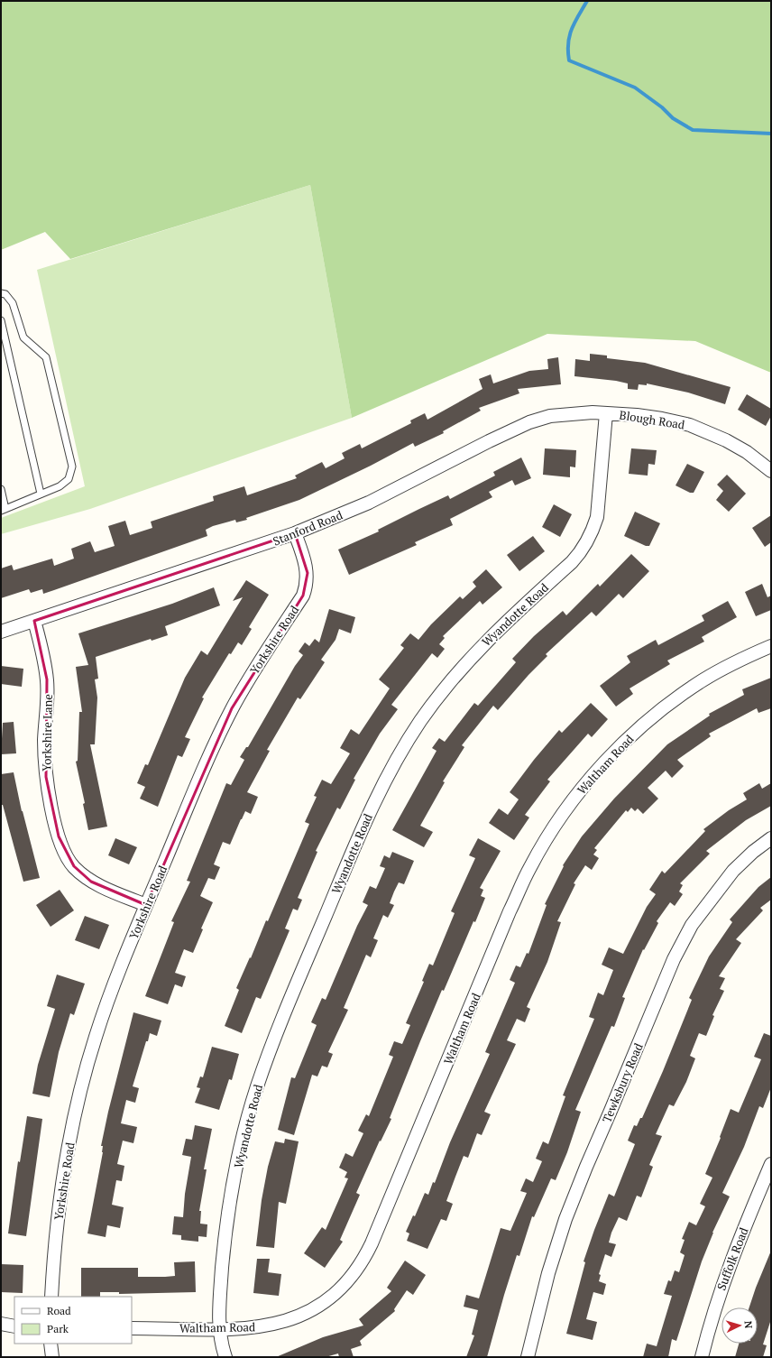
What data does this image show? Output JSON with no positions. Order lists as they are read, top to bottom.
{
  "streets": {
    "street": [
      "Blough Road",
      "Stanford Road",
      "Wyandotte Road",
      "Yorkshire Road",
      "Yorkshire Lane",
      "Waltham Road",
      "Tewksbury Road",
      "Suffolk Road"
    ]
  },
  "crossings": [
    ["Blough Road", "Stanford Road"],
    ["Blough Road", "Wyandotte Road"],
    ["Stanford Road", "Wyandotte Road"],
    ["Stanford Road", "Yorkshire Road"],
    ["Stanford Road", "Yorkshire Lane"],
    ["Wyandotte Road", "Waltham Road"],
    ["Yorkshire Road", "Yorkshire Lane"]
  ],
  "legend": ["Road", "Park"],
  "north": "right"
}
